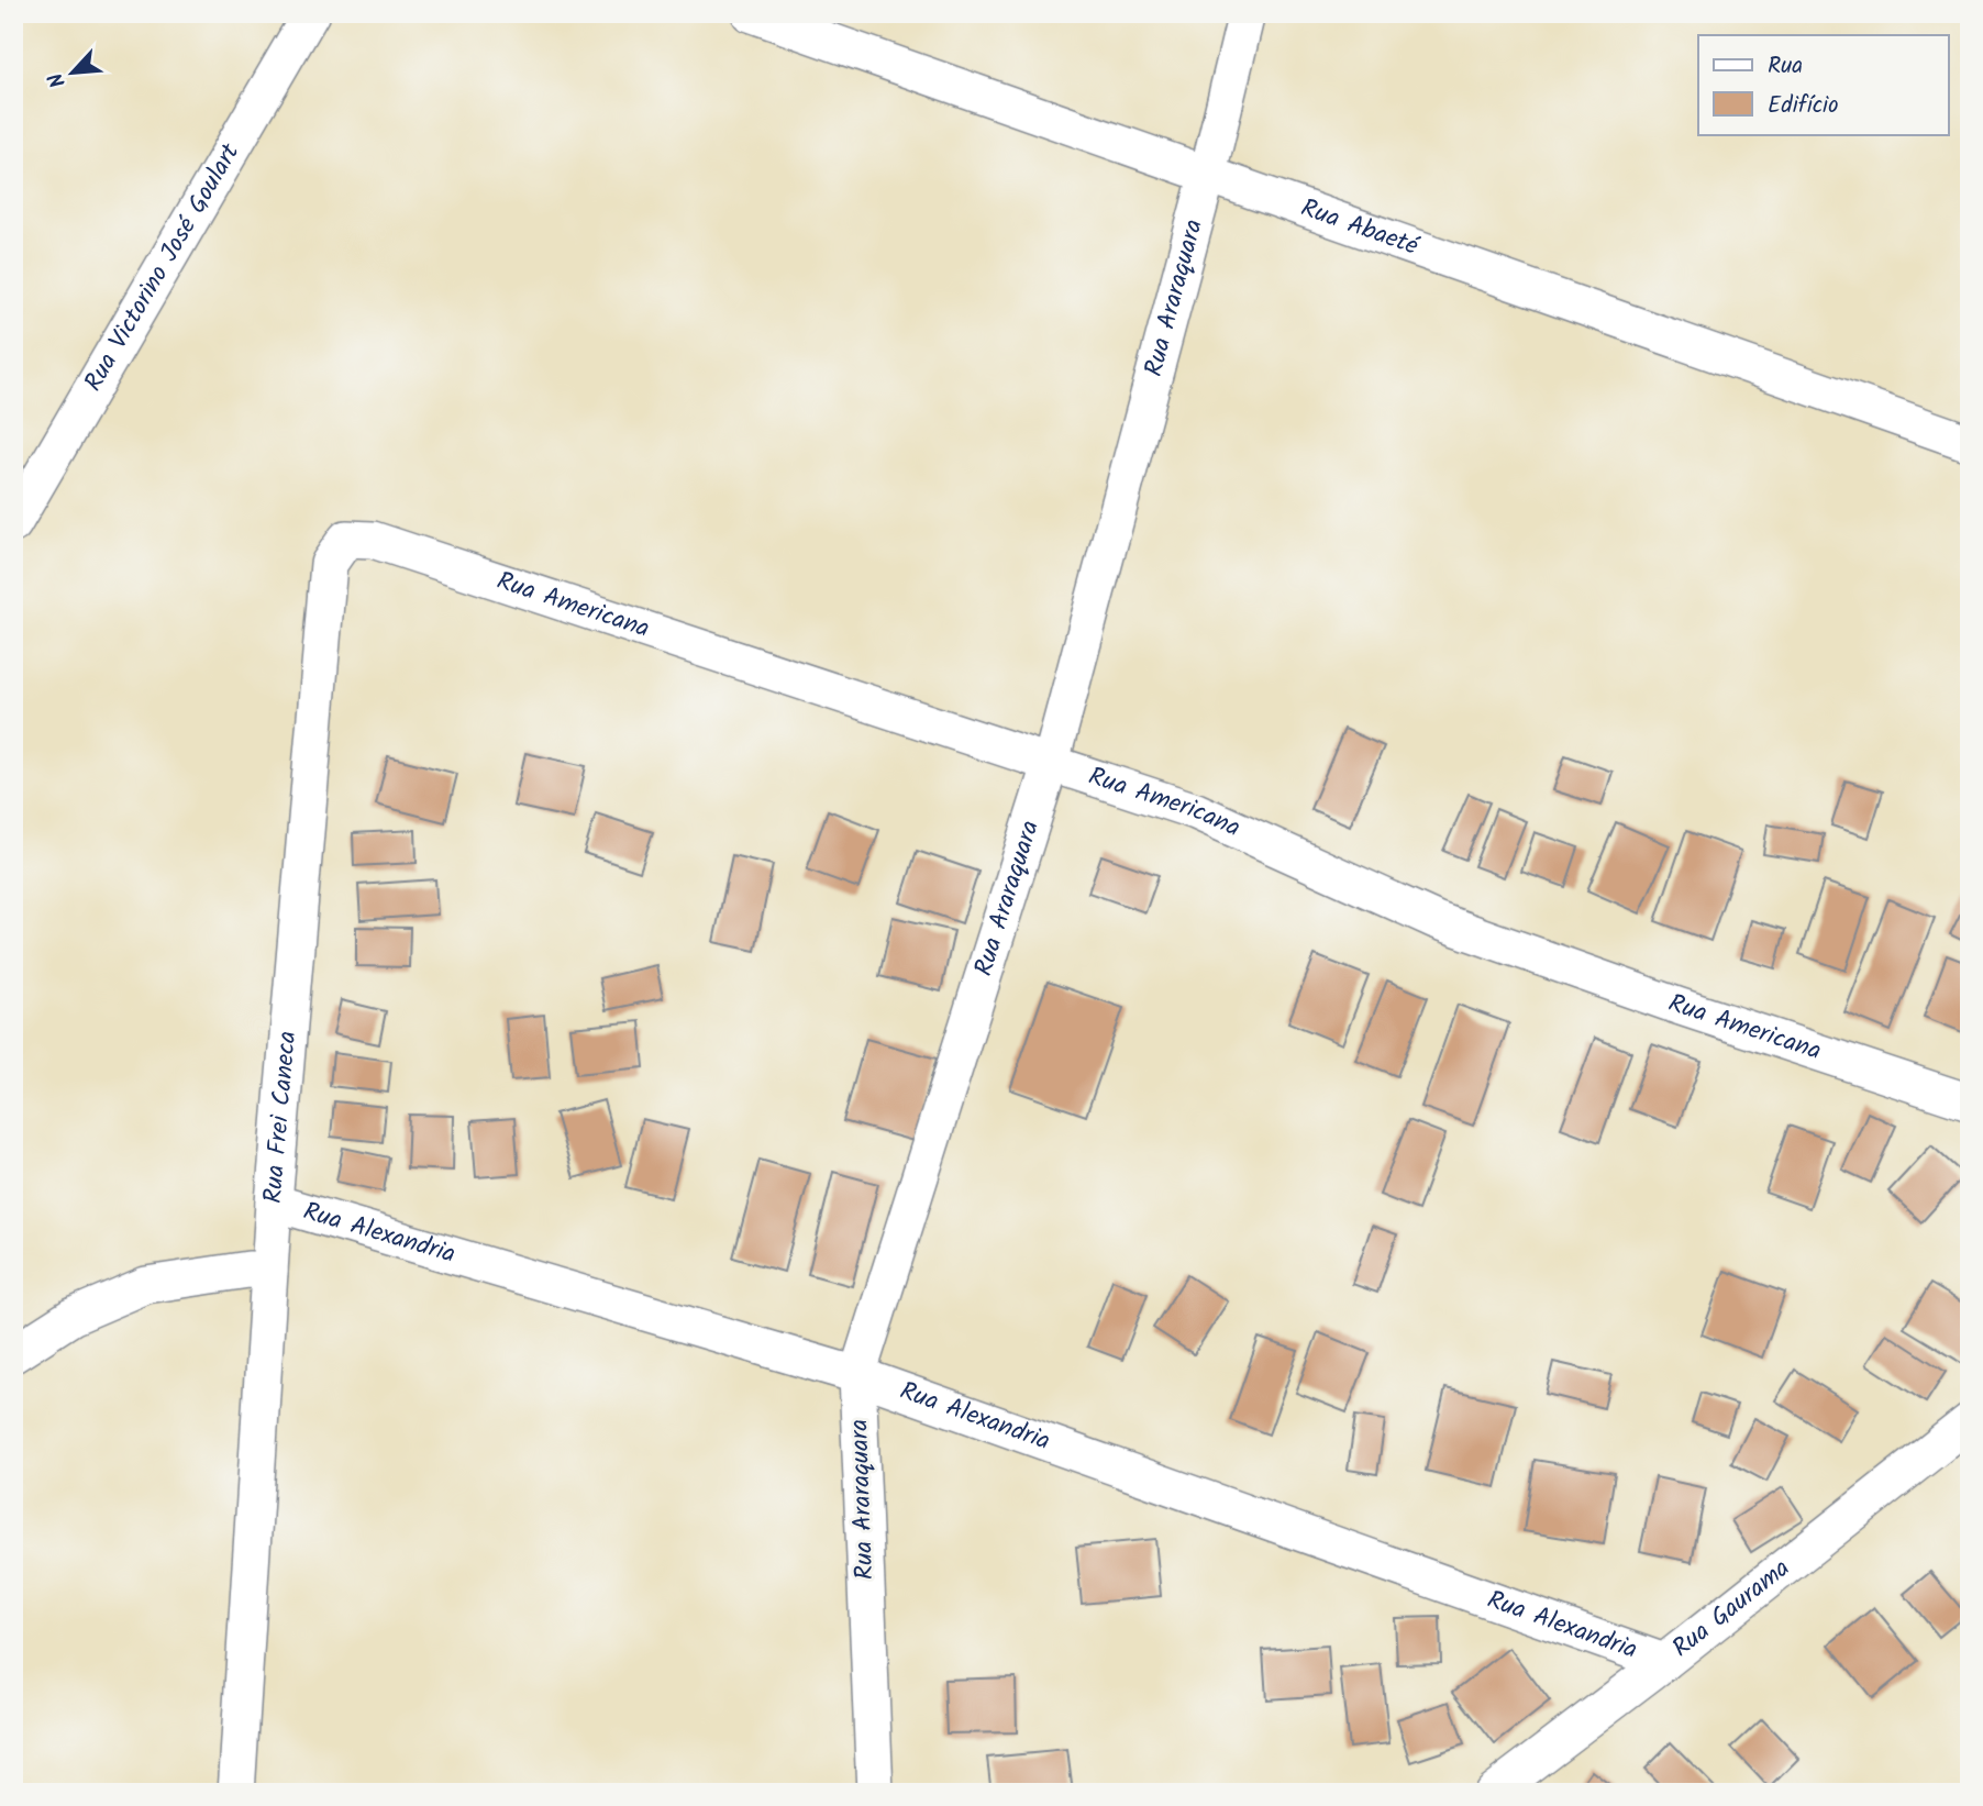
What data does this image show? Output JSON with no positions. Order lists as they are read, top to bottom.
{
  "streets": {
    "street": [
      "Rua Abaeté",
      "Rua Victorino José Goulart",
      "Rua Araraquara",
      "Rua Americana",
      "Rua Frei Caneca",
      "Rua Alexandria",
      "Rua Gaurama"
    ]
  },
  "crossings": [
    ["Rua Abaeté", "Rua Araraquara"],
    ["Rua Araraquara", "Rua Americana"],
    ["Rua Araraquara", "Rua Alexandria"],
    ["Rua Americana", "Rua Frei Caneca"],
    ["Rua Frei Caneca", "Rua Alexandria"],
    ["Rua Alexandria", "Rua Gaurama"]
  ],
  "legend": ["Rua", "Edifício"],
  "north": "bottom left"
}
